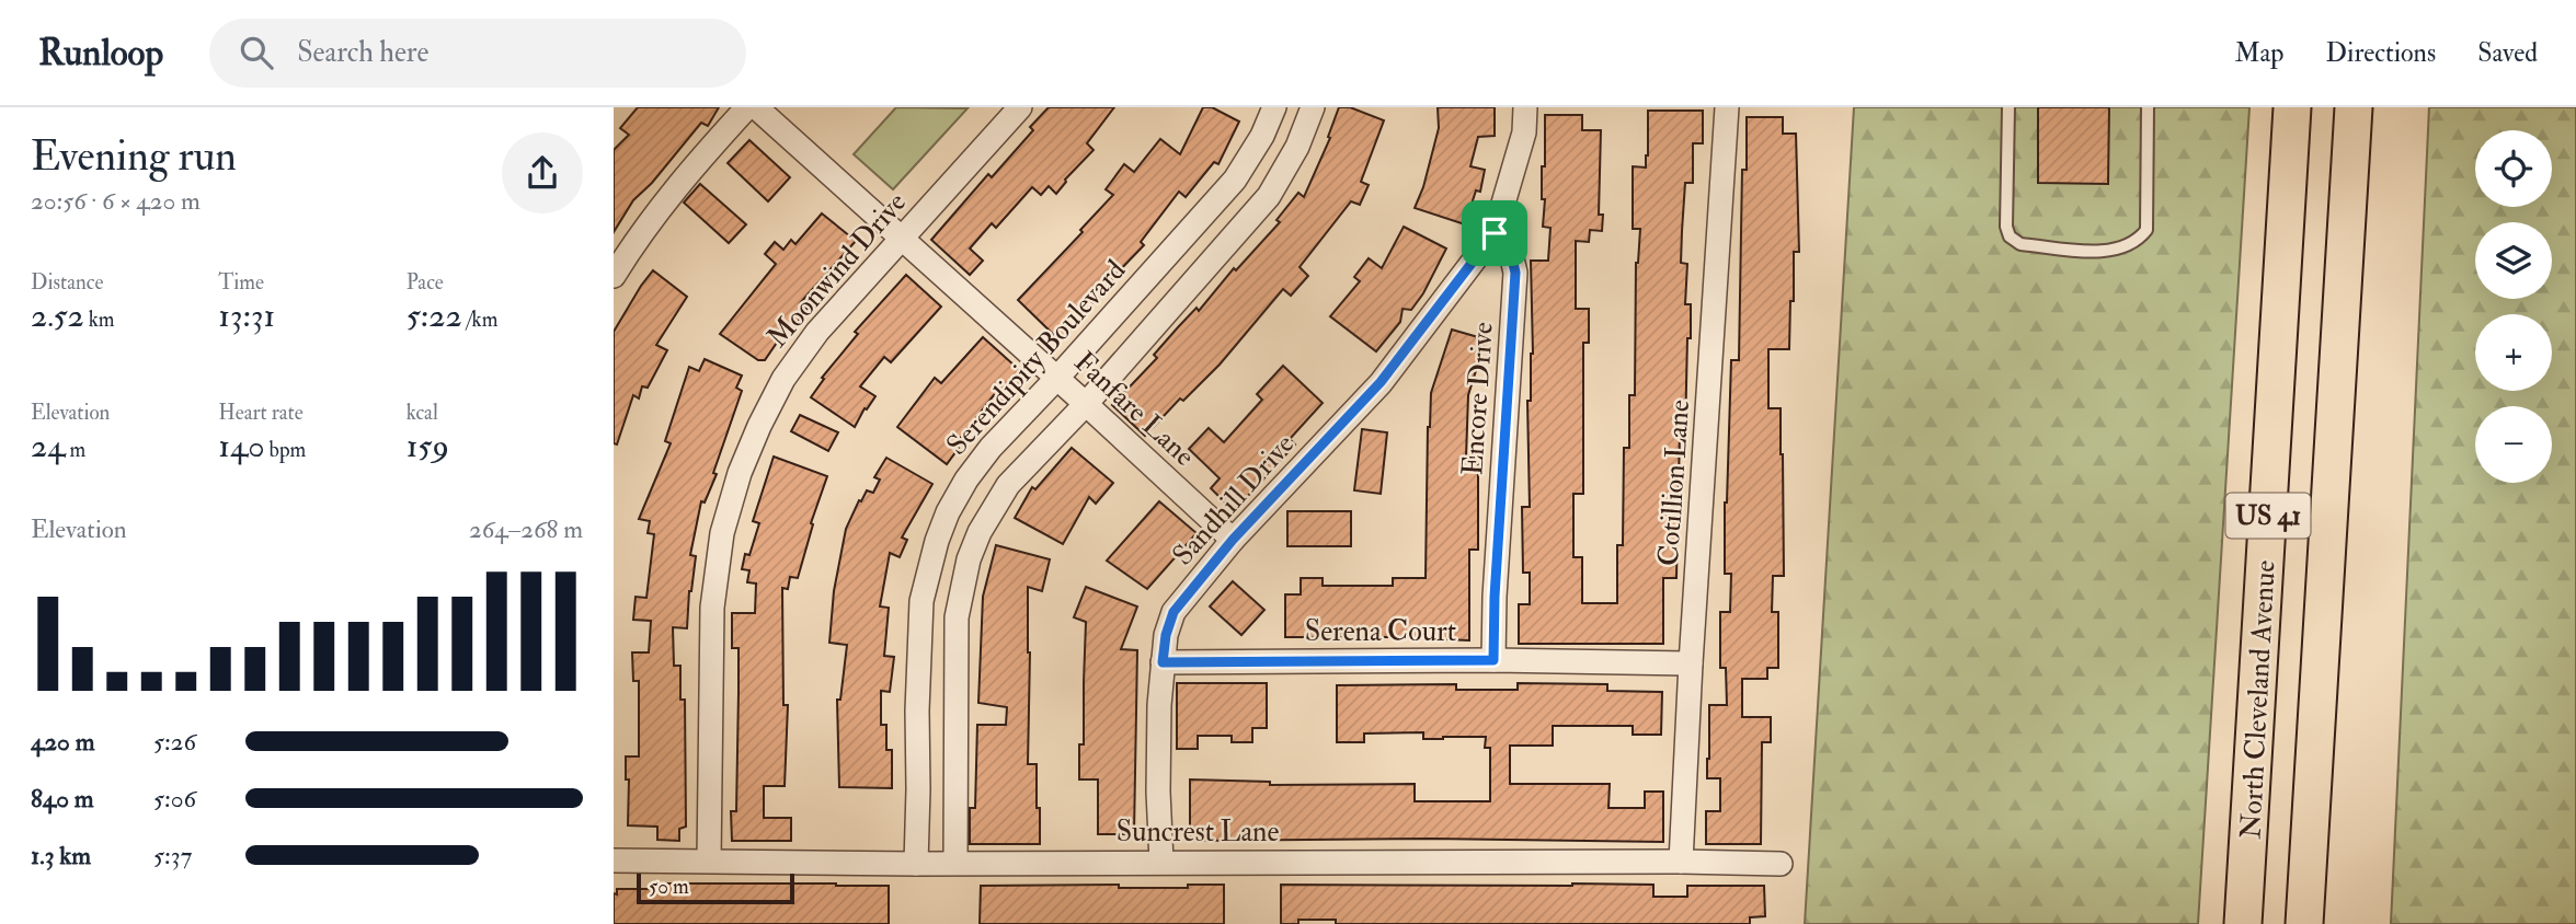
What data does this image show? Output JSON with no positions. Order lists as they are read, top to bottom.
{
  "streets": {
    "main road": ["US 41", "North Cleveland Avenue"],
    "street": [
      "Moonwind Drive",
      "Serendipity Boulevard",
      "Encore Drive",
      "Fanfare Lane",
      "Cotillion Lane",
      "Sandhill Drive",
      "Serena Court",
      "Suncrest Lane"
    ]
  },
  "crossings": [
    ["Moonwind Drive", "Fanfare Lane"],
    ["Moonwind Drive", "Suncrest Lane"],
    ["Serendipity Boulevard", "Fanfare Lane"],
    ["Serendipity Boulevard", "Suncrest Lane"],
    ["Encore Drive", "Sandhill Drive"],
    ["Encore Drive", "Serena Court"],
    ["Fanfare Lane", "Sandhill Drive"],
    ["Cotillion Lane", "Serena Court"],
    ["Cotillion Lane", "Suncrest Lane"],
    ["Sandhill Drive", "Serena Court"],
    ["Sandhill Drive", "Suncrest Lane"]
  ],
  "scale_bar": "50 m",
  "page": {
    "header": "Runloop",
    "search": "Search here",
    "nav": ["Map", "Directions", "Saved"],
    "heading": ["Evening run", "20:56 · 6 × 420 m"],
    "map_buttons": ["+", "−"],
    "stats": [
      ["Distance", "2.52 km"],
      ["Time", "13:31"],
      ["Pace", "5:22 /km"],
      ["Elevation", "24 m"],
      ["Heart rate", "140 bpm"],
      ["kcal", "159"]
    ],
    "chart": ["Elevation", "264–268 m"],
    "list": [
      {
        "name": "420 m",
        "note": "5:26"
      },
      {
        "name": "840 m",
        "note": "5:06"
      },
      {
        "name": "1.3 km",
        "note": "5:37"
      }
    ],
    "scale": "50 m"
  }
}
